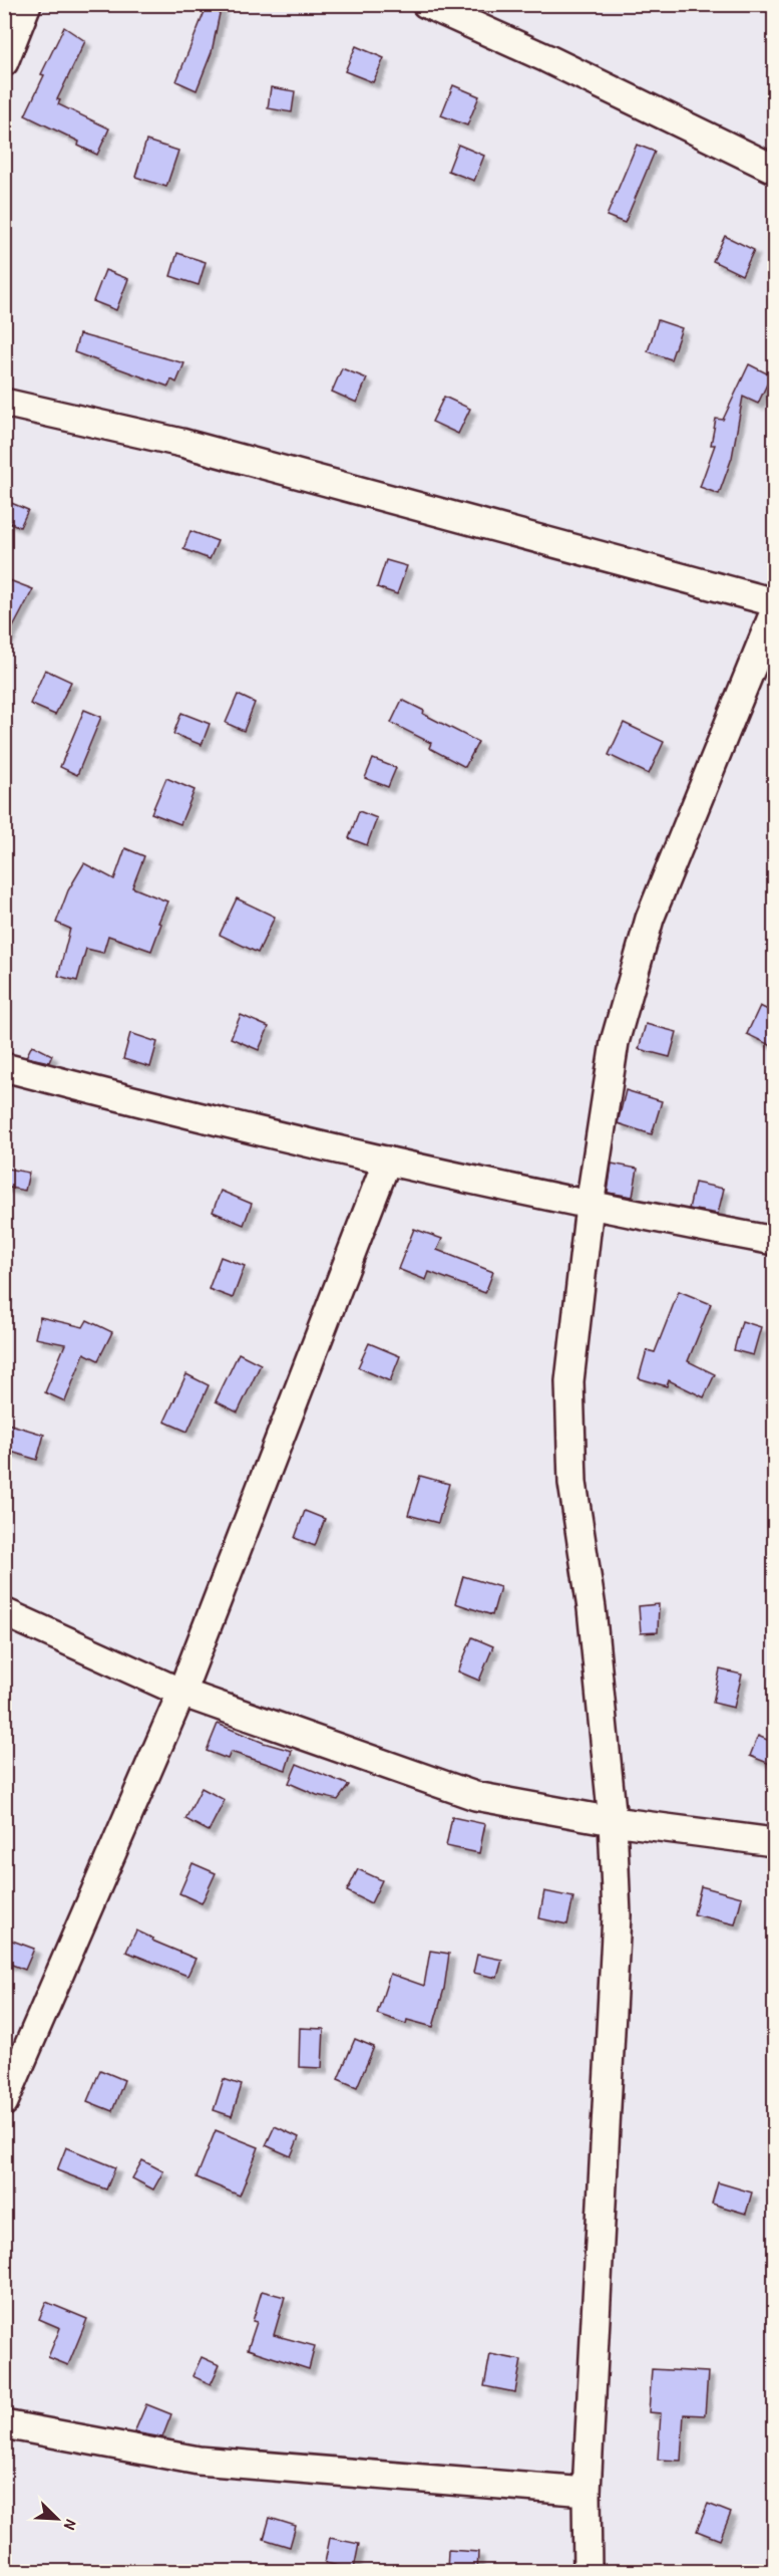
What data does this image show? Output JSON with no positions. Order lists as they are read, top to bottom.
{
  "north": "bottom right"
}
